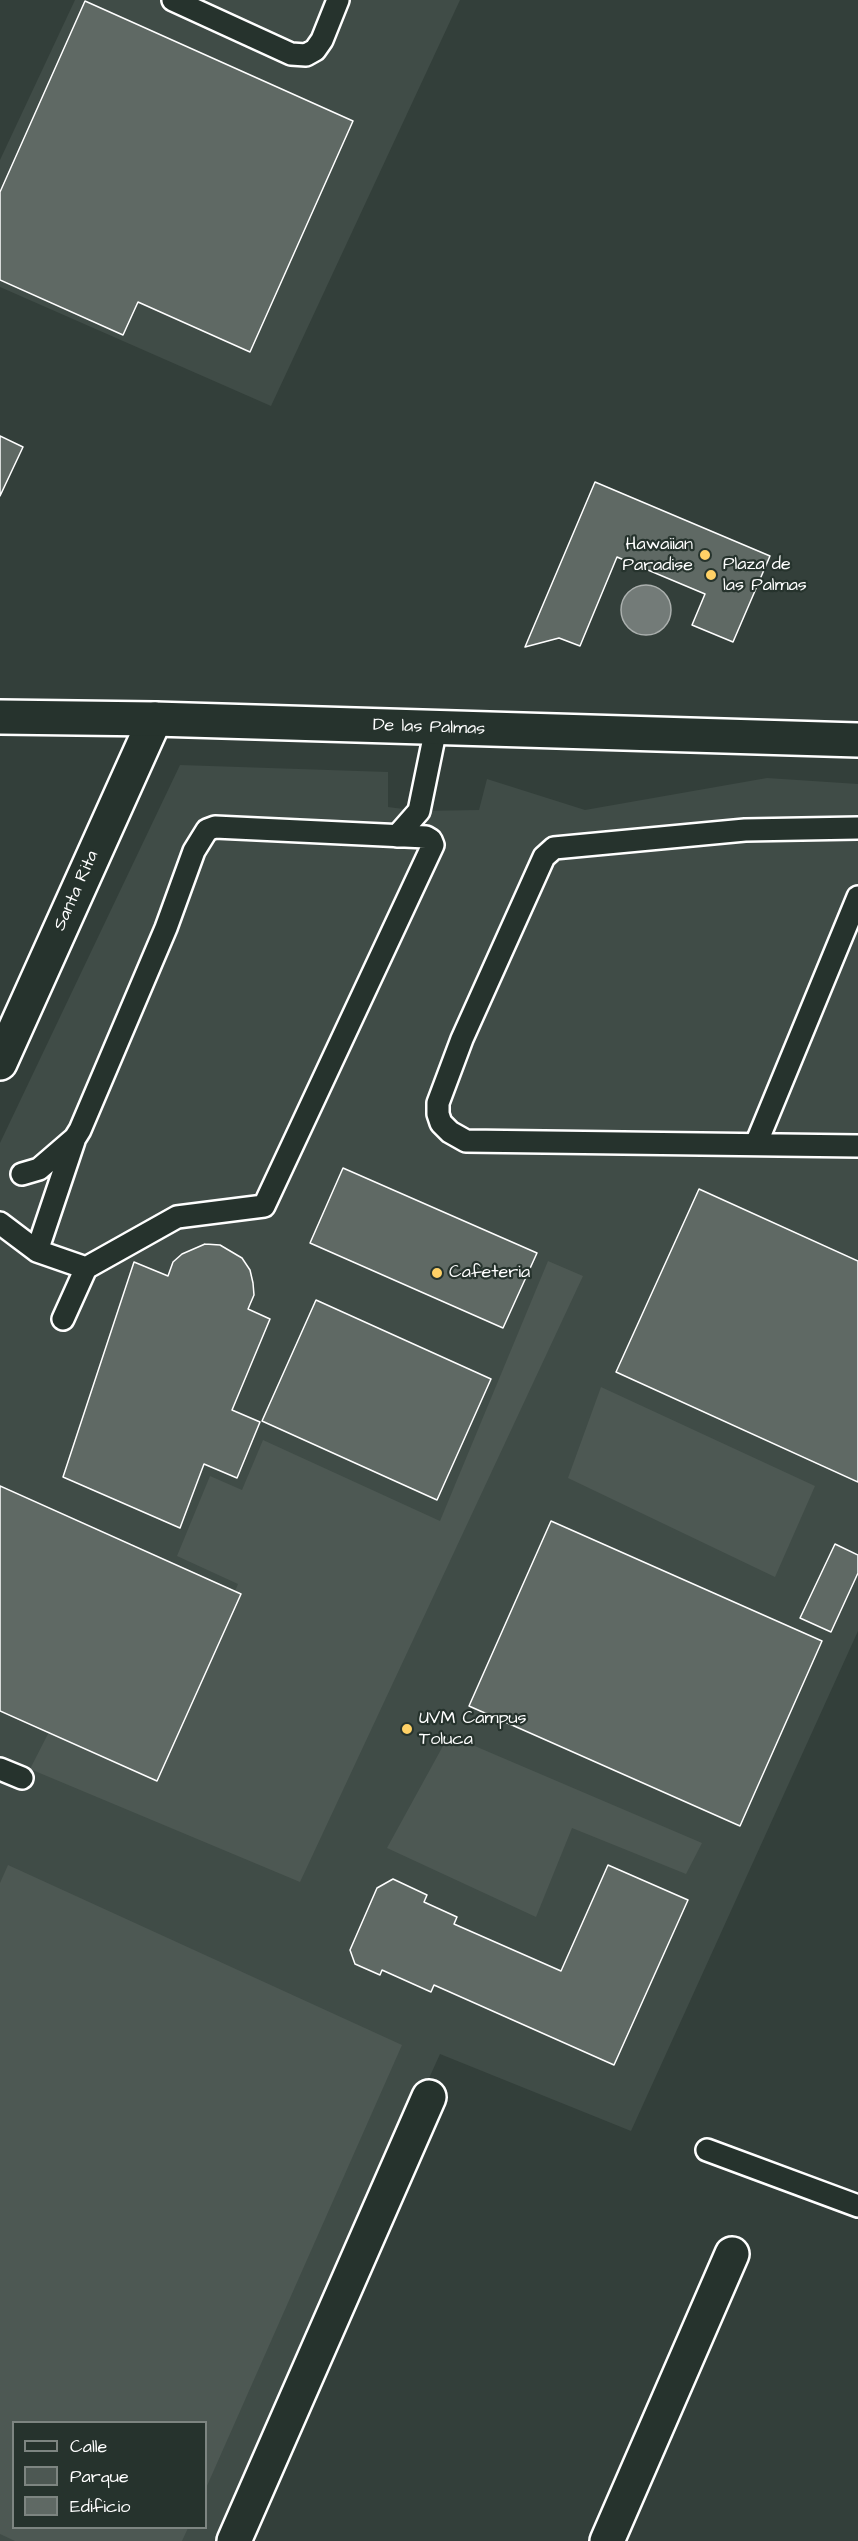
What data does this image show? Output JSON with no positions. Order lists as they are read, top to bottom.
{
  "streets": {
    "street": ["De las Palmas", "Santa Rita"]
  },
  "crossings": [
    ["De las Palmas", "Santa Rita"]
  ],
  "places": [
    "Hawaiian Paradise",
    "Plaza de las Palmas",
    "Cafeteria",
    "UVM Campus Toluca"
  ],
  "legend": ["Calle", "Parque", "Edificio"]
}
